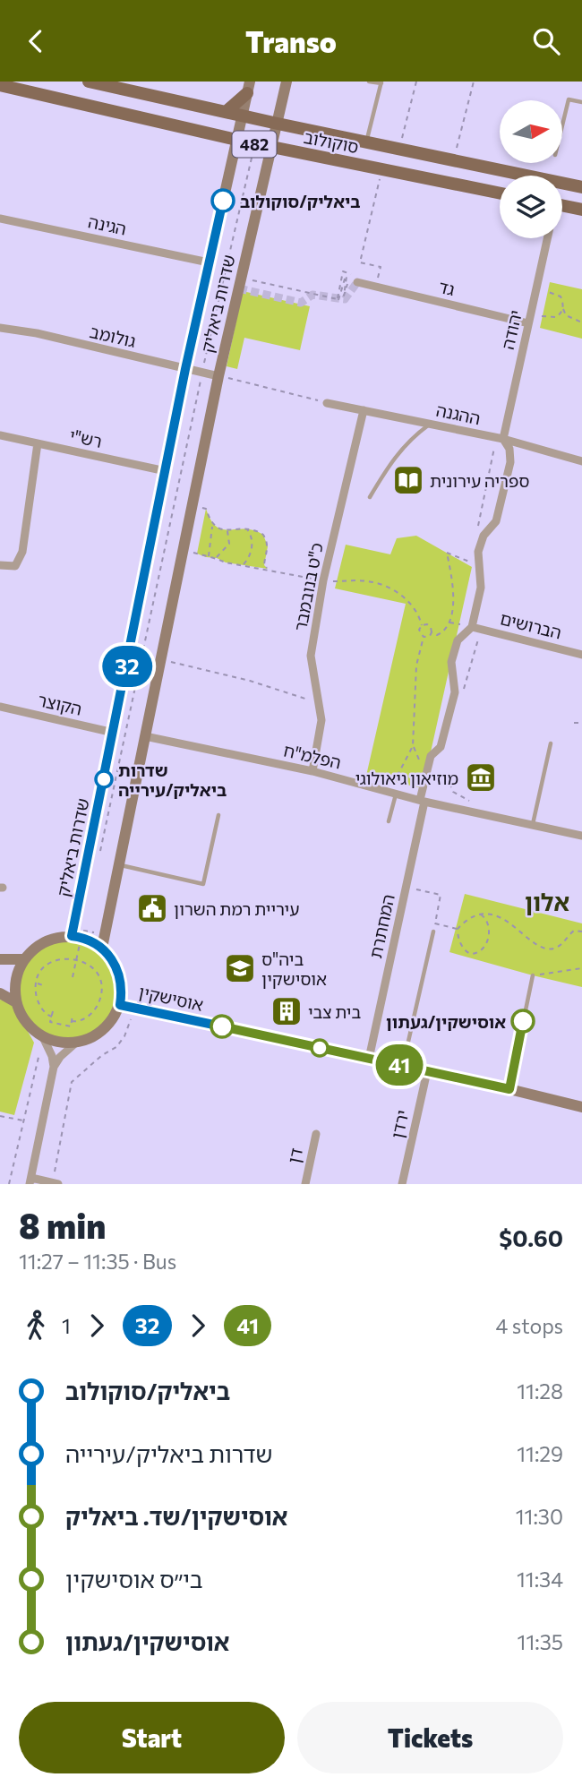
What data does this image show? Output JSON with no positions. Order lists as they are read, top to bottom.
{
  "streets": {
    "main road": ["סוקולוב", "482"],
    "street": [
      "הגינה",
      "גד",
      "שדרות ביאליק",
      "יהודה",
      "גולומב",
      "ההגנה",
      "רש\"י",
      "כ\"ט בנובמבר",
      "הברושים",
      "הקוצר",
      "הפלמ\"ח",
      "המחתרת",
      "אוסישקין",
      "ירדן",
      "דן"
    ]
  },
  "crossings": [
    ["סוקולוב", "שדרות ביאליק"],
    ["הגינה", "שדרות ביאליק"],
    ["גד", "יהודה"],
    ["שדרות ביאליק", "גולומב"],
    ["שדרות ביאליק", "רש\"י"],
    ["שדרות ביאליק", "הקוצר"],
    ["שדרות ביאליק", "הפלמ\"ח"],
    ["יהודה", "ההגנה"],
    ["יהודה", "המחתרת"],
    ["ההגנה", "כ\"ט בנובמבר"],
    ["ההגנה", "המחתרת"],
    ["כ\"ט בנובמבר", "הפלמ\"ח"],
    ["הברושים", "המחתרת"],
    ["הפלמ\"ח", "המחתרת"],
    ["המחתרת", "אוסישקין"],
    ["אוסישקין", "ירדן"]
  ],
  "districts": ["אלון"],
  "places": {
    "other": ["ביאליק/סוקולוב", "שדרות ביאליק/עירייה", "אוסישקין/געתון"],
    "library": ["ספריה עירונית"],
    "museum": ["מוזיאון גיאולוגי"],
    "public building": ["עיריית רמת השרון"],
    "school or university": ["ביה\"ס אוסישקין"],
    "building": ["בית צבי"]
  },
  "lines": ["bus line 32", "bus line 41"],
  "north": "right",
  "page": {
    "header": "Transo",
    "on_map": ["32", "41"],
    "heading": ["8 min", "11:27 – 11:35 · Bus", "$0.60"],
    "legs": [
      "1",
      "32",
      "41",
      "4 stops"
    ],
    "list": [
      {
        "name": "ביאליק/סוקולוב",
        "value": "11:28"
      },
      {
        "name": "שדרות ביאליק/עירייה",
        "value": "11:29"
      },
      {
        "name": "אוסישקין/שד. ביאליק",
        "value": "11:30"
      },
      {
        "name": "בי״ס אוסישקין",
        "value": "11:34"
      },
      {
        "name": "אוסישקין/געתון",
        "value": "11:35"
      }
    ],
    "buttons": ["Start", "Tickets"]
  }
}
